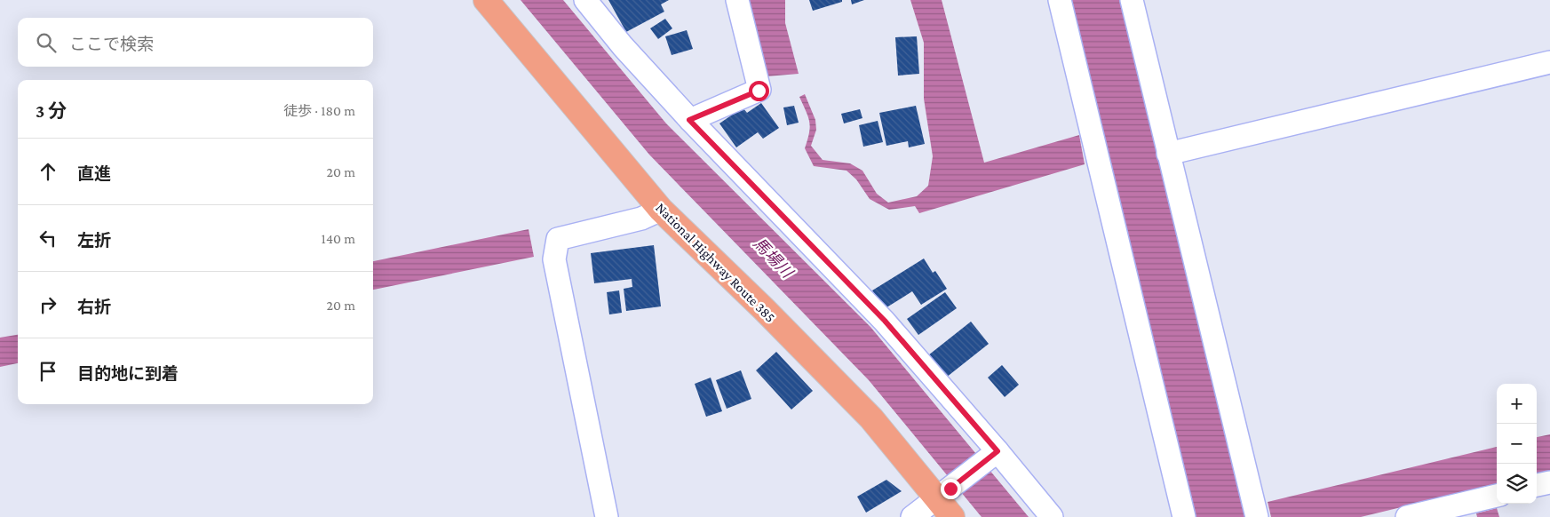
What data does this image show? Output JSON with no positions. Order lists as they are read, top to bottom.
{
  "streets": {
    "highway": ["National Highway Route 385"]
  },
  "water": ["馬場川"],
  "page": {
    "search": "ここで検索",
    "heading": ["3 分", "徒歩 · 180 m"],
    "list": [
      ["直進", "20 m"],
      ["左折", "140 m"],
      ["右折", "20 m"],
      "目的地に到着"
    ],
    "map_buttons": ["+", "−"]
  }
}
